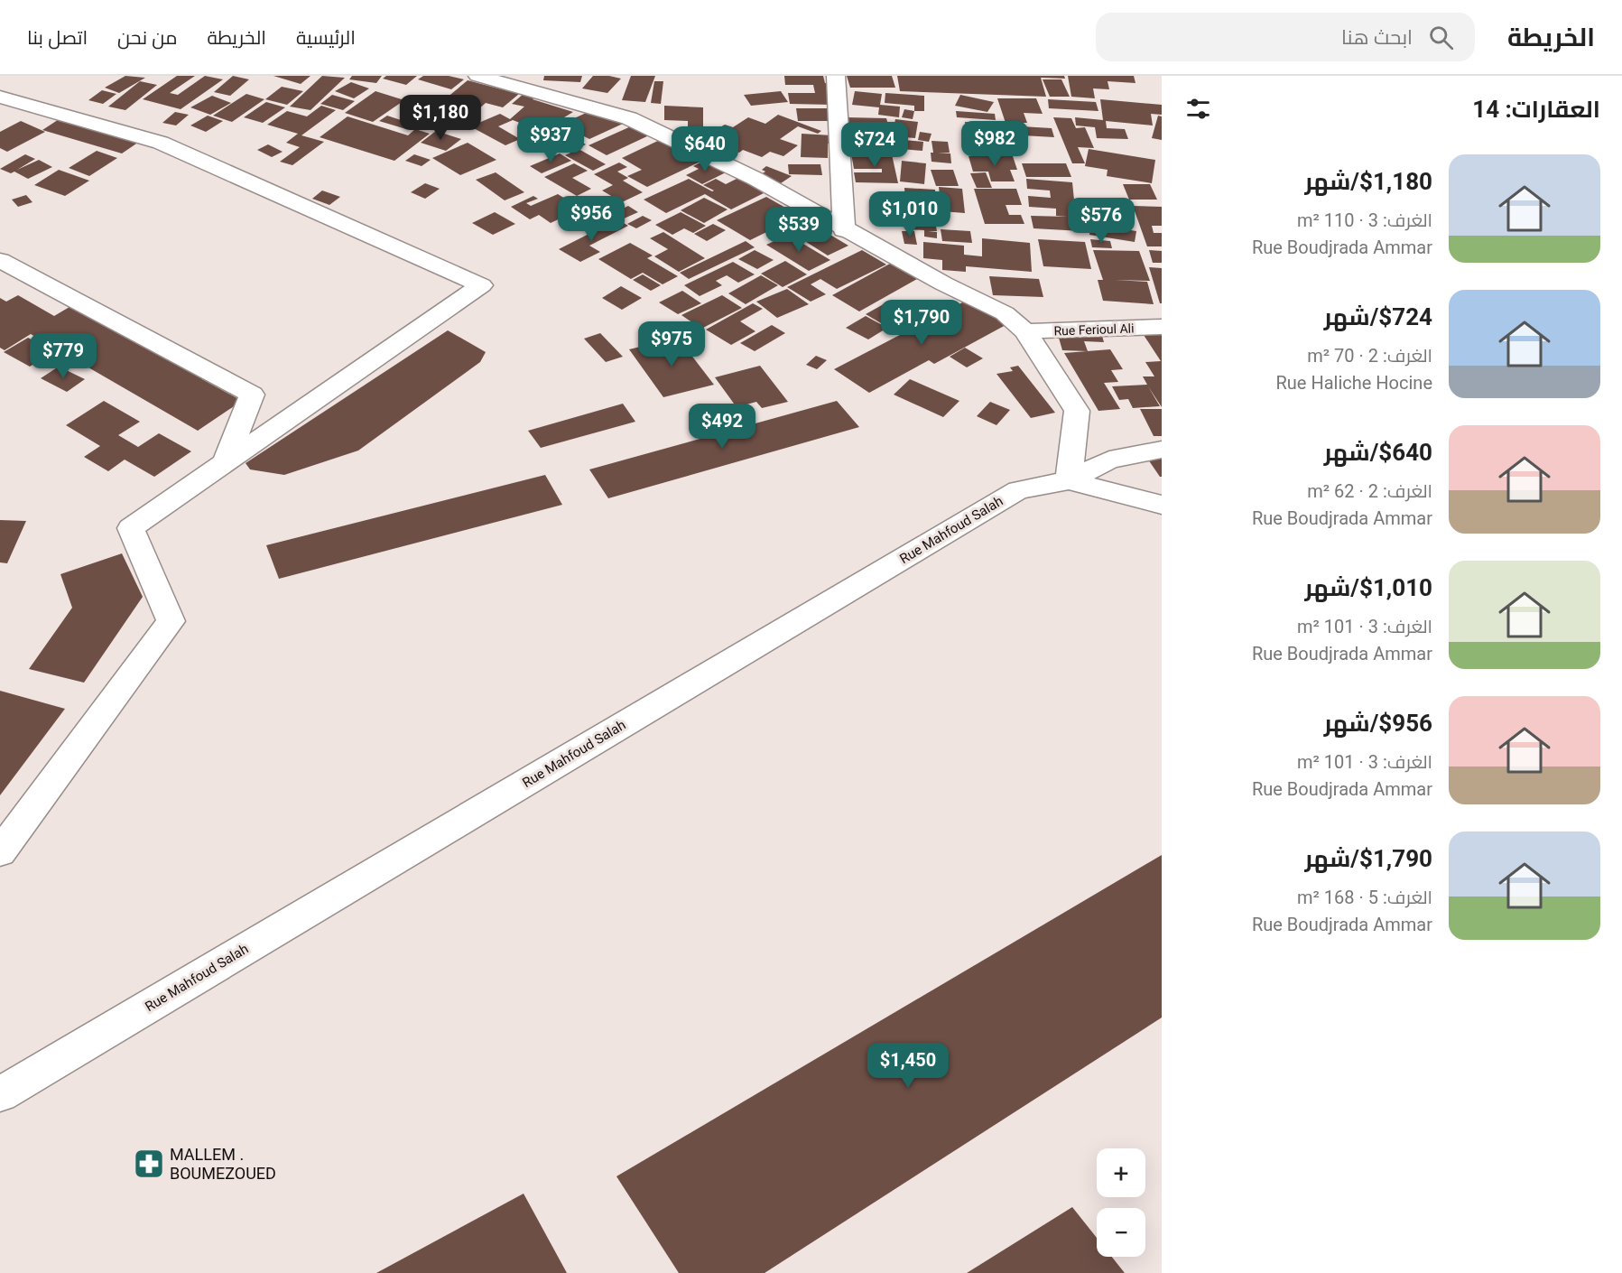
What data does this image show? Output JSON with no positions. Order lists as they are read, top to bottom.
{
  "streets": {
    "street": ["Rue Ferioul Ali", "Rue Mahfoud Salah"]
  },
  "places": {
    "pharmacy": ["MALLEM . BOUMEZOUED"]
  },
  "page": {
    "header": "الخريطة",
    "search": "ابحث هنا",
    "nav": [
      "الرئيسية",
      "الخريطة",
      "من نحن",
      "اتصل بنا"
    ],
    "heading": "العقارات: 14",
    "price": [
      "$1,180",
      "$937",
      "$982",
      "$724",
      "$640",
      "$1,010",
      "$956",
      "$576",
      "$539",
      "$1,790",
      "$975",
      "$779",
      "$492",
      "$1,450"
    ],
    "list": [
      {
        "name": "$1,180/شهر",
        "note": "الغرف: 3 · 110 m² · Rue Boudjrada Ammar"
      },
      {
        "name": "$724/شهر",
        "note": "الغرف: 2 · 70 m² · Rue Haliche Hocine"
      },
      {
        "name": "$640/شهر",
        "note": "الغرف: 2 · 62 m² · Rue Boudjrada Ammar"
      },
      {
        "name": "$1,010/شهر",
        "note": "الغرف: 3 · 101 m² · Rue Boudjrada Ammar"
      },
      {
        "name": "$956/شهر",
        "note": "الغرف: 3 · 101 m² · Rue Boudjrada Ammar"
      },
      {
        "name": "$1,790/شهر",
        "note": "الغرف: 5 · 168 m² · Rue Boudjrada Ammar"
      }
    ],
    "map_buttons": ["+", "−"]
  }
}
